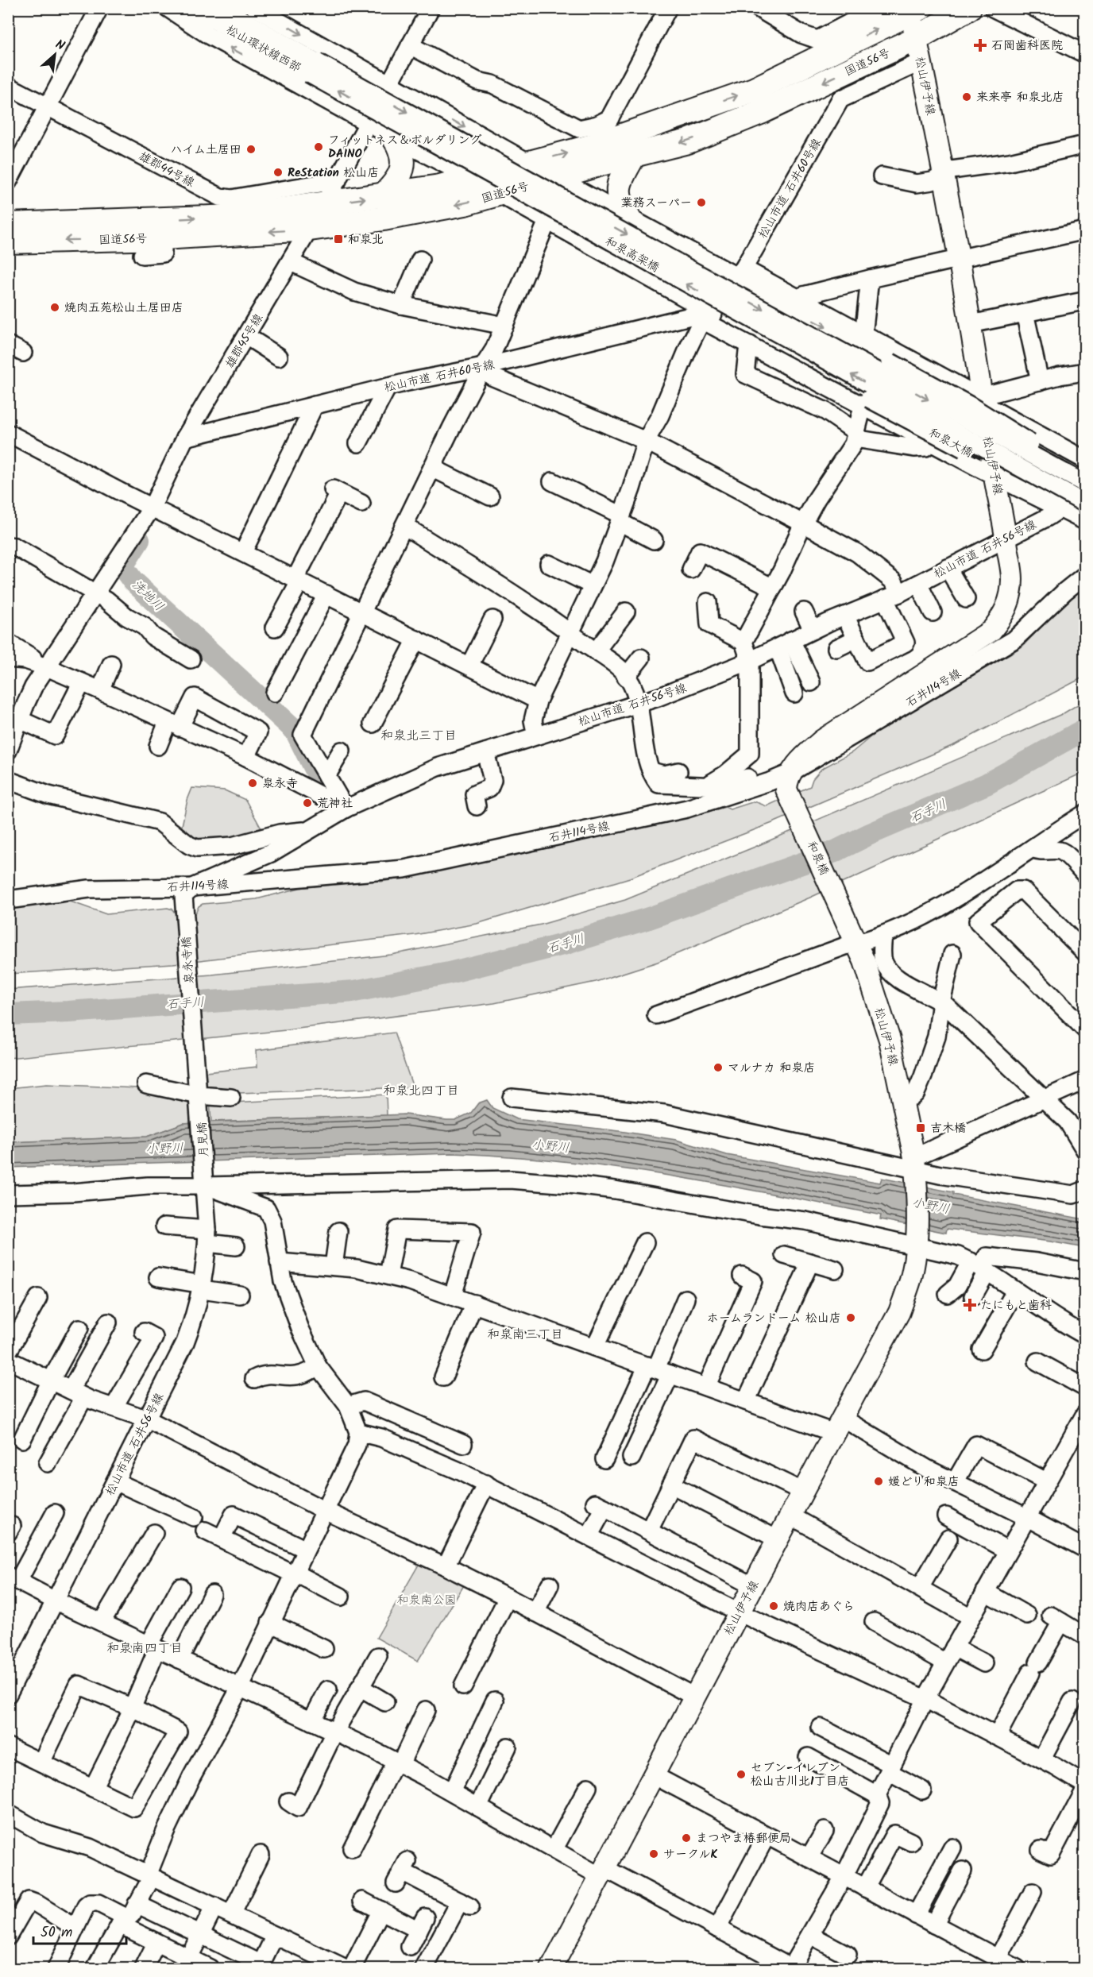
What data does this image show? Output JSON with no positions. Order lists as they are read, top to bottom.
{
  "streets": {
    "highway": ["国道56号"],
    "main road": ["松山伊予線", "和泉橋"],
    "street": [
      "松山環状線西部",
      "雄郡44号線",
      "松山市道 石井60号線",
      "和泉高架橋",
      "雄郡45号線",
      "和泉大橋",
      "松山市道 石井56号線",
      "石井114号線",
      "泉永寺橋",
      "月見橋"
    ]
  },
  "crossings": [
    ["松山環状線西部", "和泉高架橋"],
    ["国道56号", "松山伊予線"],
    ["国道56号", "雄郡45号線"],
    ["松山伊予線", "松山市道 石井60号線"],
    ["松山伊予線", "松山市道 石井56号線"],
    ["松山伊予線", "石井114号線"],
    ["松山伊予線", "和泉橋"],
    ["雄郡44号線", "雄郡45号線"],
    ["松山市道 石井60号線", "雄郡45号線"],
    ["和泉高架橋", "和泉大橋"],
    ["松山市道 石井56号線", "石井114号線"],
    ["松山市道 石井56号線", "泉永寺橋"],
    ["松山市道 石井56号線", "月見橋"],
    ["石井114号線", "和泉橋"],
    ["石井114号線", "泉永寺橋"],
    ["泉永寺橋", "月見橋"]
  ],
  "districts": [
    "和泉北三丁目",
    "和泉北四丁目",
    "和泉南三丁目",
    "和泉南四丁目"
  ],
  "water": ["洗地川", "石手川", "小野川"],
  "parks": ["和泉南公園"],
  "places": {
    "health": ["石岡歯科医院", "たにもと歯科"],
    "other": [
      "来来亭 和泉北店",
      "フィットネス＆ボルダリング DAINO",
      "ハイム土居田",
      "ReStation 松山店",
      "業務スーパー",
      "焼肉五苑松山土居田店",
      "泉永寺",
      "荒神社",
      "マルナカ 和泉店",
      "ホームランドーム 松山店",
      "媛どり和泉店",
      "焼肉店あぐら",
      "セブン-イレブン 松山古川北1丁目店",
      "まつやま椿郵便局",
      "サークルK"
    ],
    "transit": ["和泉北", "吉木橋"]
  },
  "scale_bar": "50 m",
  "north": "top right"
}
